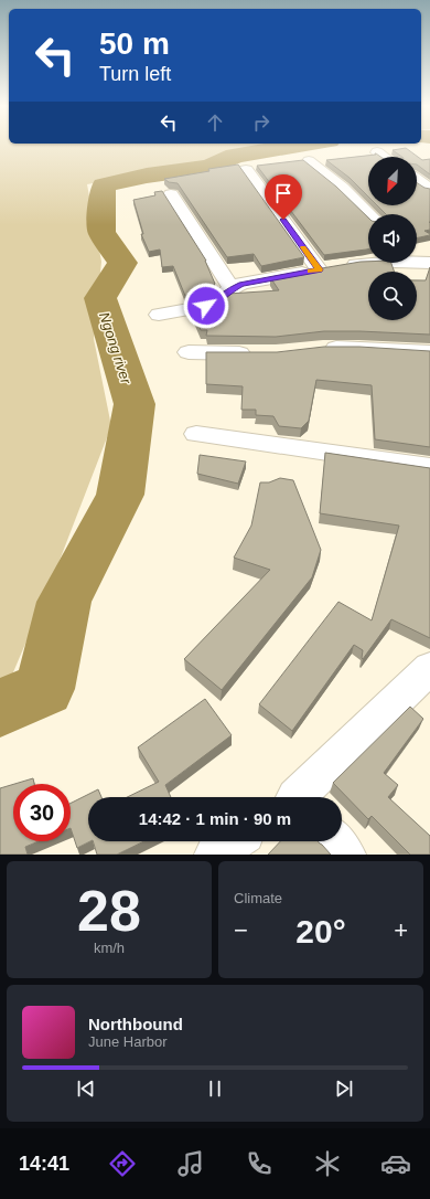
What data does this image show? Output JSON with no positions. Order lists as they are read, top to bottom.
{
  "water": ["Ngong river"],
  "north": "bottom left",
  "page": {
    "turn": ["50 m", "Turn left"],
    "limit": "30",
    "trip": "14:42 · 1 min · 90 m",
    "tile": [
      ["28", "km/h"],
      "Climate"
    ],
    "heat": ["−", "20°", "+"],
    "song": ["Northbound", "June Harbor"],
    "tabs": "14:41"
  }
}
